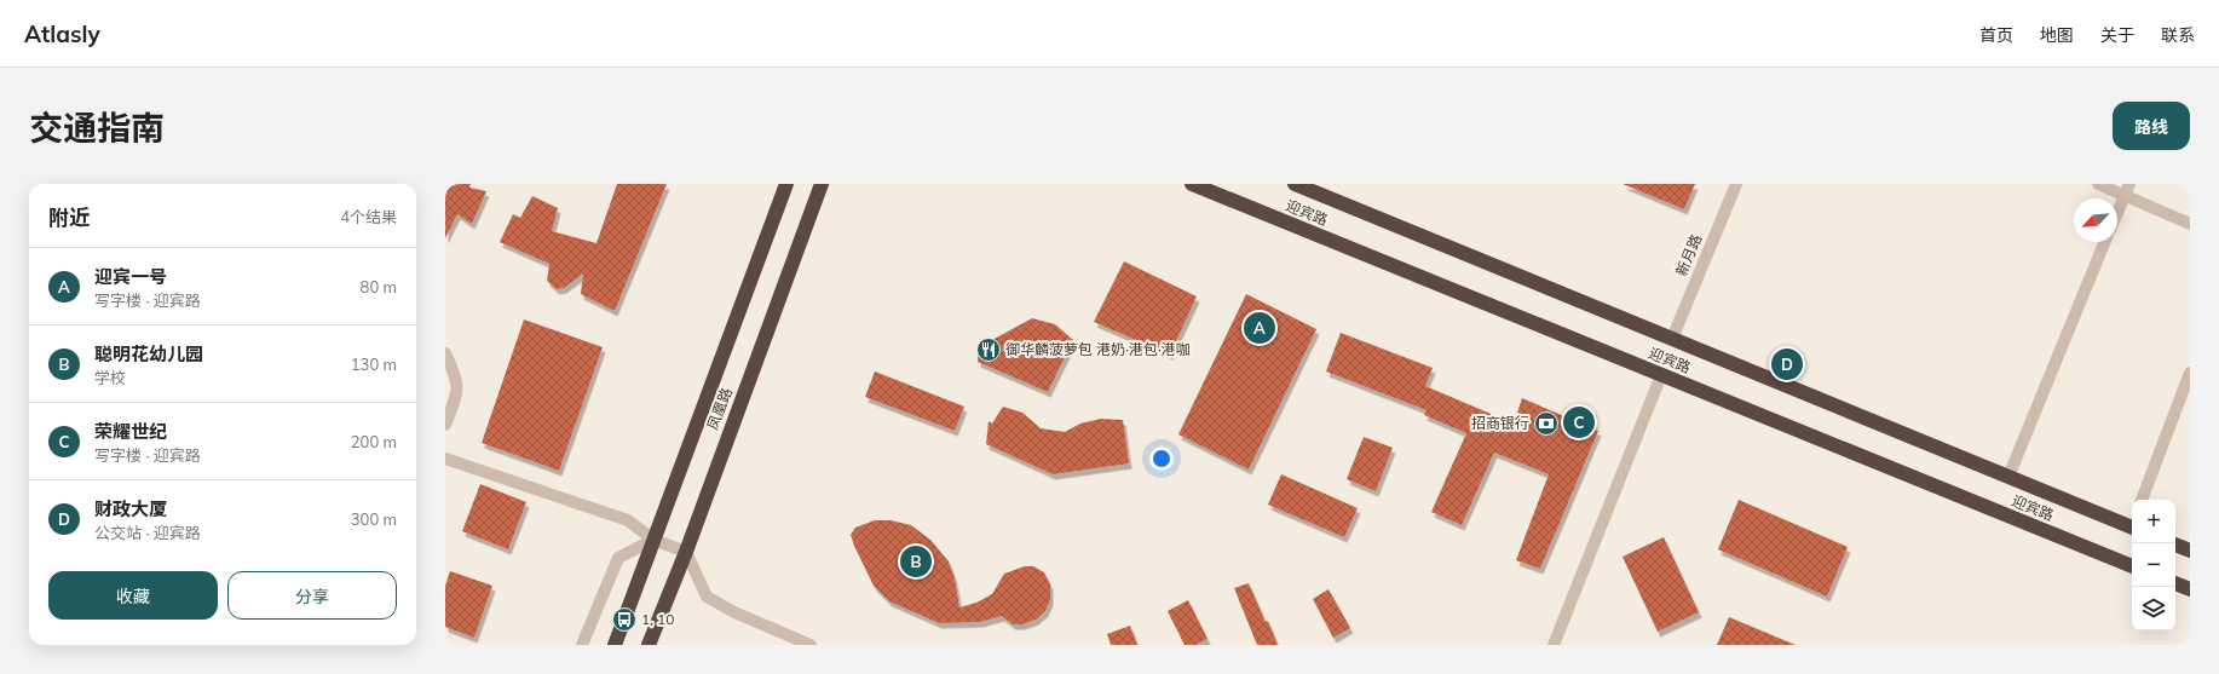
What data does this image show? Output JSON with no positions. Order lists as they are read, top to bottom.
{
  "streets": {
    "highway": ["迎宾路", "凤凰路"],
    "street": ["新月路"]
  },
  "crossings": [
    ["迎宾路", "新月路"]
  ],
  "places": {
    "restaurant": ["御华麟菠萝包 港奶·港包·港咖"],
    "bank": ["招商银行"],
    "bus stop": ["1, 10"]
  },
  "north": "bottom left",
  "page": {
    "header": "Atlasly",
    "nav": [
      "首页",
      "地图",
      "关于",
      "联系"
    ],
    "title": "交通指南",
    "buttons": [
      "路线",
      ["收藏", "分享"]
    ],
    "heading": ["附近", "4个结果"],
    "list": [
      {
        "mark": "A",
        "name": "迎宾一号",
        "note": "写字楼 · 迎宾路",
        "value": "80 m"
      },
      {
        "mark": "B",
        "name": "聪明花幼儿园",
        "note": "学校",
        "value": "130 m"
      },
      {
        "mark": "C",
        "name": "荣耀世纪",
        "note": "写字楼 · 迎宾路",
        "value": "200 m"
      },
      {
        "mark": "D",
        "name": "财政大厦",
        "note": "公交站 · 迎宾路",
        "value": "300 m"
      }
    ],
    "pins": [
      "A",
      "D",
      "C",
      "B"
    ],
    "map_buttons": ["+", "−"]
  }
}
